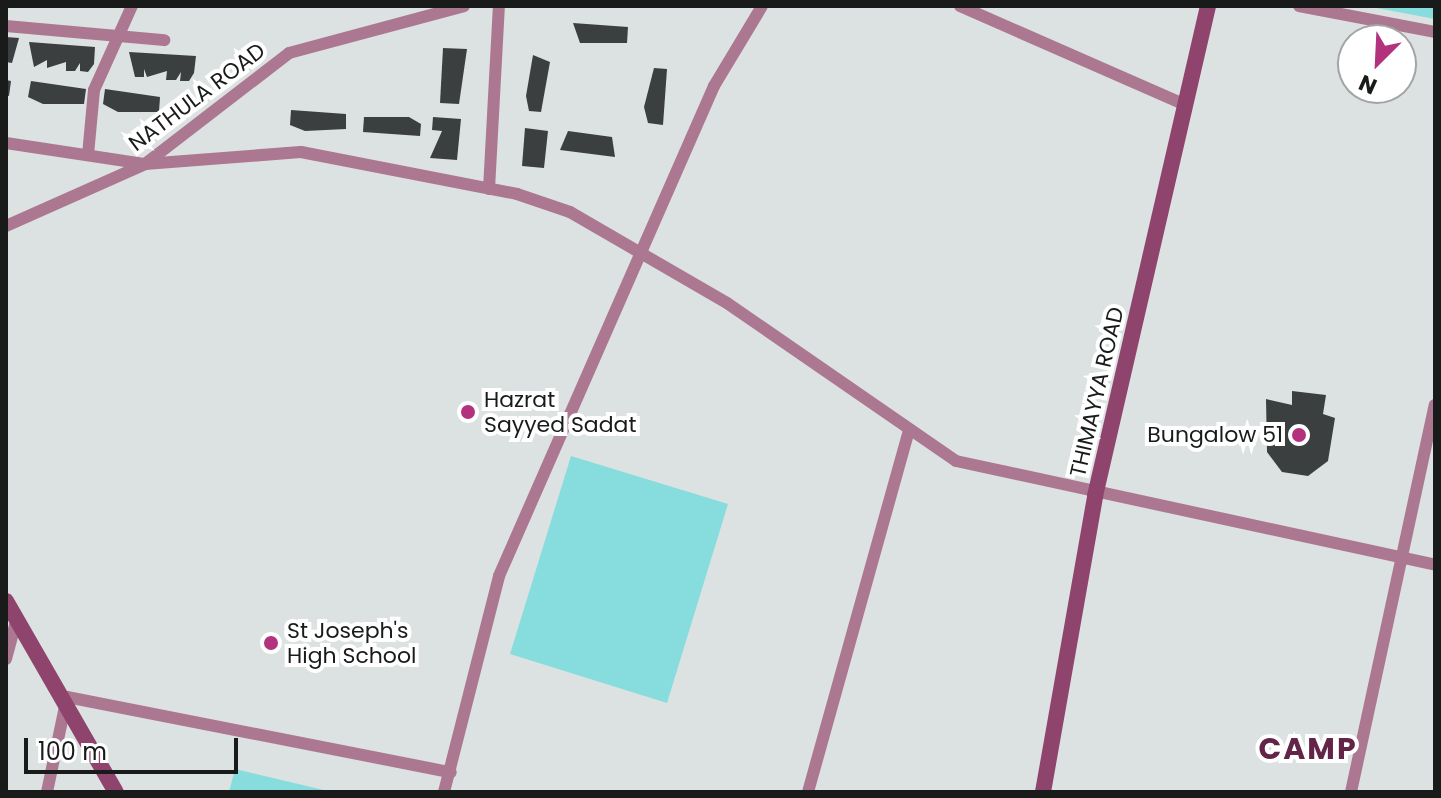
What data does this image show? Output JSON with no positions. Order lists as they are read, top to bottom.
{
  "streets": {
    "street": ["NATHULA ROAD", "THIMAYYA ROAD"]
  },
  "districts": ["CAMP"],
  "places": ["Hazrat Sayyed Sadat", "Bungalow 51", "St Joseph's High School"],
  "scale_bar": "100 m",
  "north": "bottom left"
}
